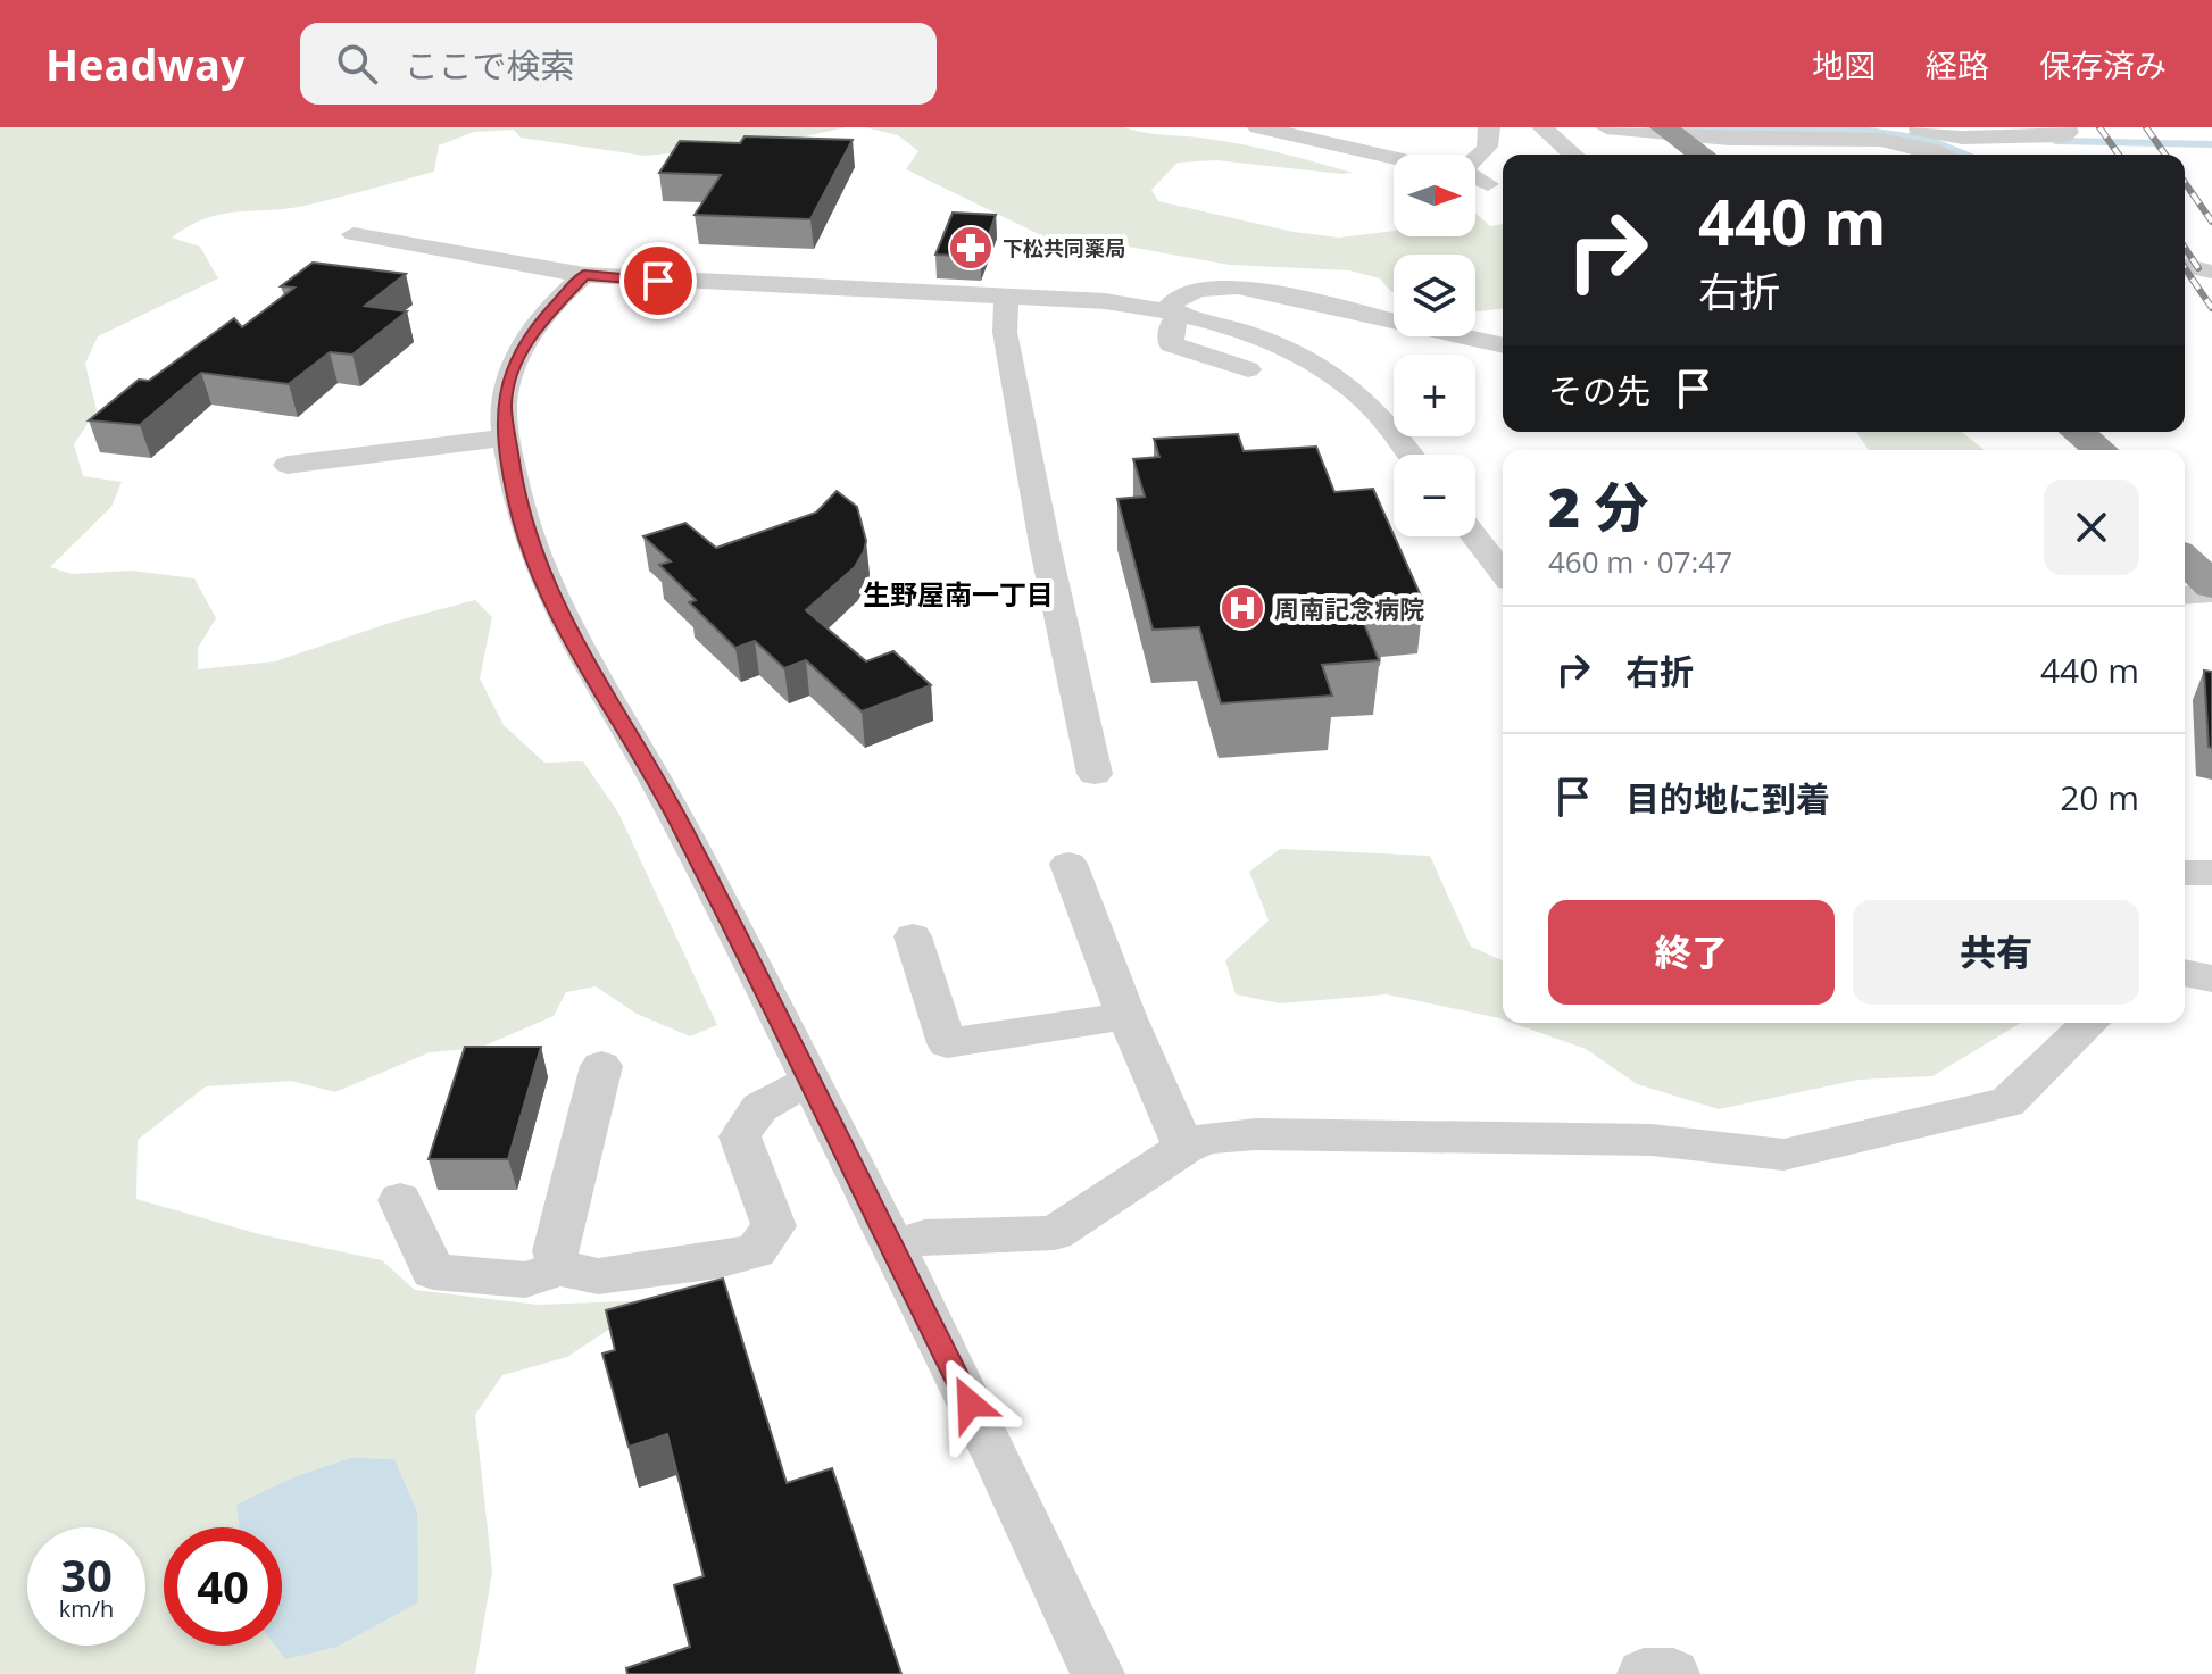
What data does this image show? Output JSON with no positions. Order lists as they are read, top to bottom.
{
  "districts": ["生野屋南一丁目"],
  "places": {
    "pharmacy": ["下松共同薬局"],
    "hospital": ["周南記念病院"]
  },
  "north": "right",
  "page": {
    "header": "Headway",
    "search": "ここで検索",
    "nav": ["地図", "経路", "保存済み"],
    "map_buttons": ["+", "−"],
    "turn": ["440 m", "右折"],
    "then": "その先",
    "heading": ["2 分", "460 m · 07:47"],
    "list": [
      {
        "name": "右折",
        "value": "440 m"
      },
      {
        "name": "目的地に到着",
        "value": "20 m"
      }
    ],
    "buttons": ["終了", "共有"],
    "speed": "30 km/h",
    "limit": "40"
  }
}
